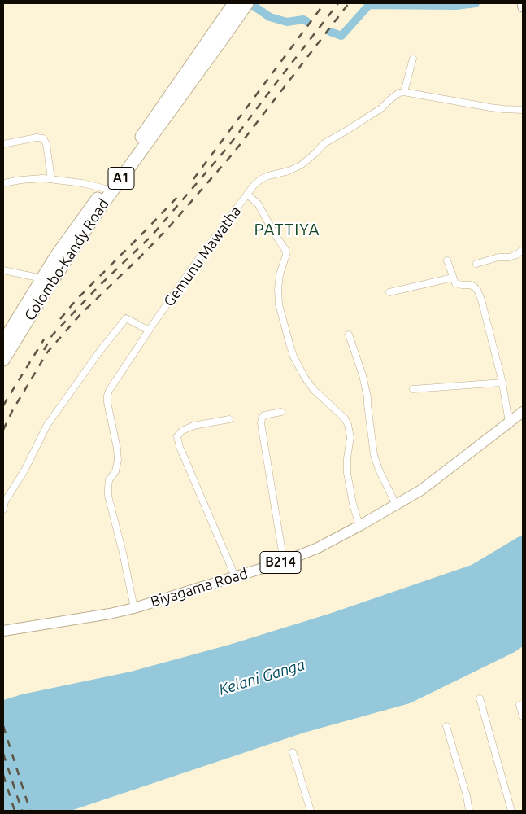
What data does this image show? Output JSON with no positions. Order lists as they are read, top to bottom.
{
  "streets": {
    "highway": ["A1", "Colombo-Kandy Road"],
    "main road": ["B214", "Biyagama Road"],
    "street": ["Gemunu Mawatha"]
  },
  "crossings": [
    ["Gemunu Mawatha", "Biyagama Road"]
  ],
  "districts": ["PATTIYA"],
  "water": ["Kelani Ganga"]
}
